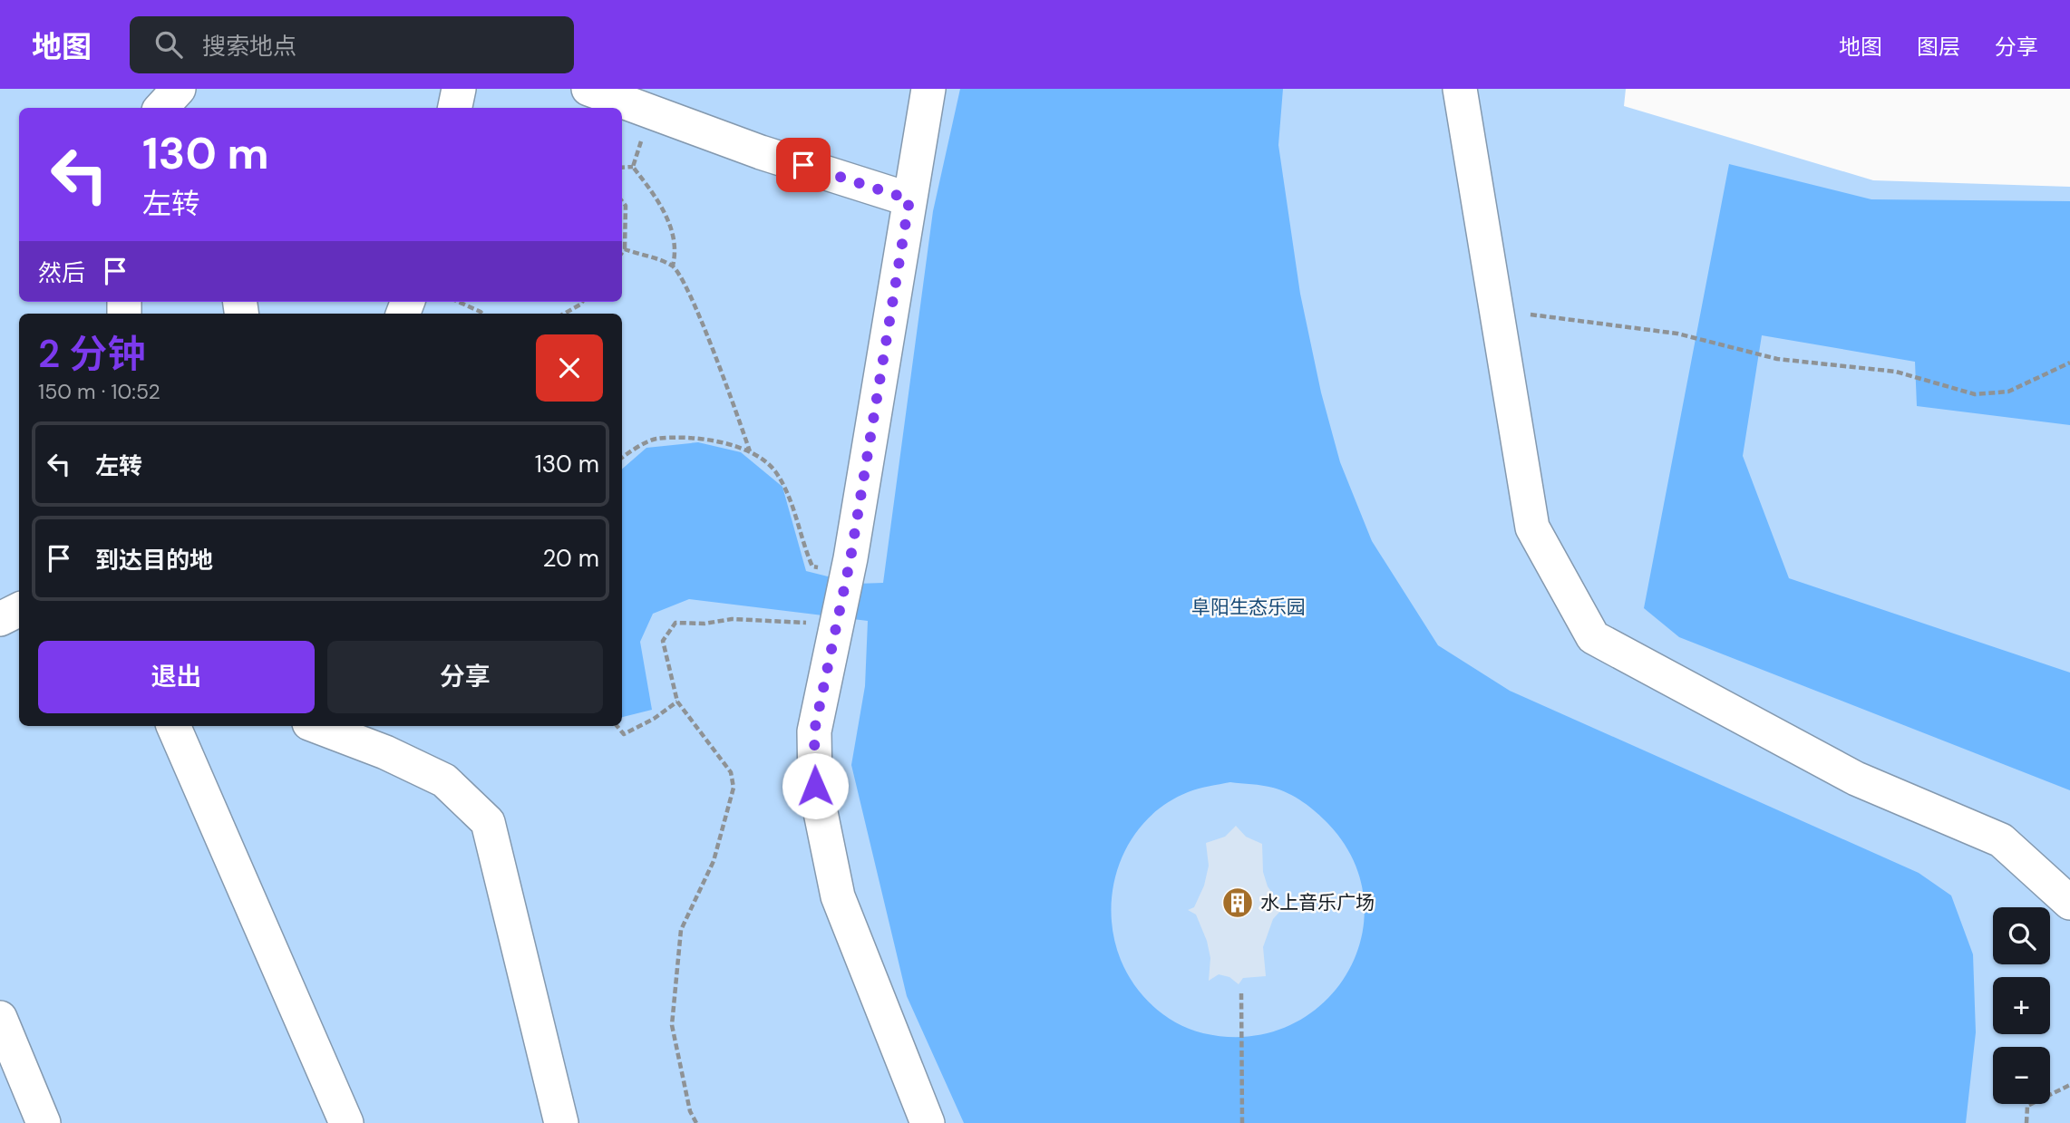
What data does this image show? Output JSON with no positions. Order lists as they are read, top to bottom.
{
  "parks": ["阜阳生态乐园"],
  "places": {
    "building": ["水上音乐广场"]
  },
  "page": {
    "header": "地图",
    "search": "搜索地点",
    "nav": ["地图", "图层", "分享"],
    "turn": ["130 m", "左转"],
    "then": "然后",
    "heading": ["2 分钟", "150 m · 10:52"],
    "list": [
      {
        "name": "左转",
        "value": "130 m"
      },
      {
        "name": "到达目的地",
        "value": "20 m"
      }
    ],
    "buttons": ["退出", "分享"],
    "map_buttons": ["+", "−"]
  }
}
